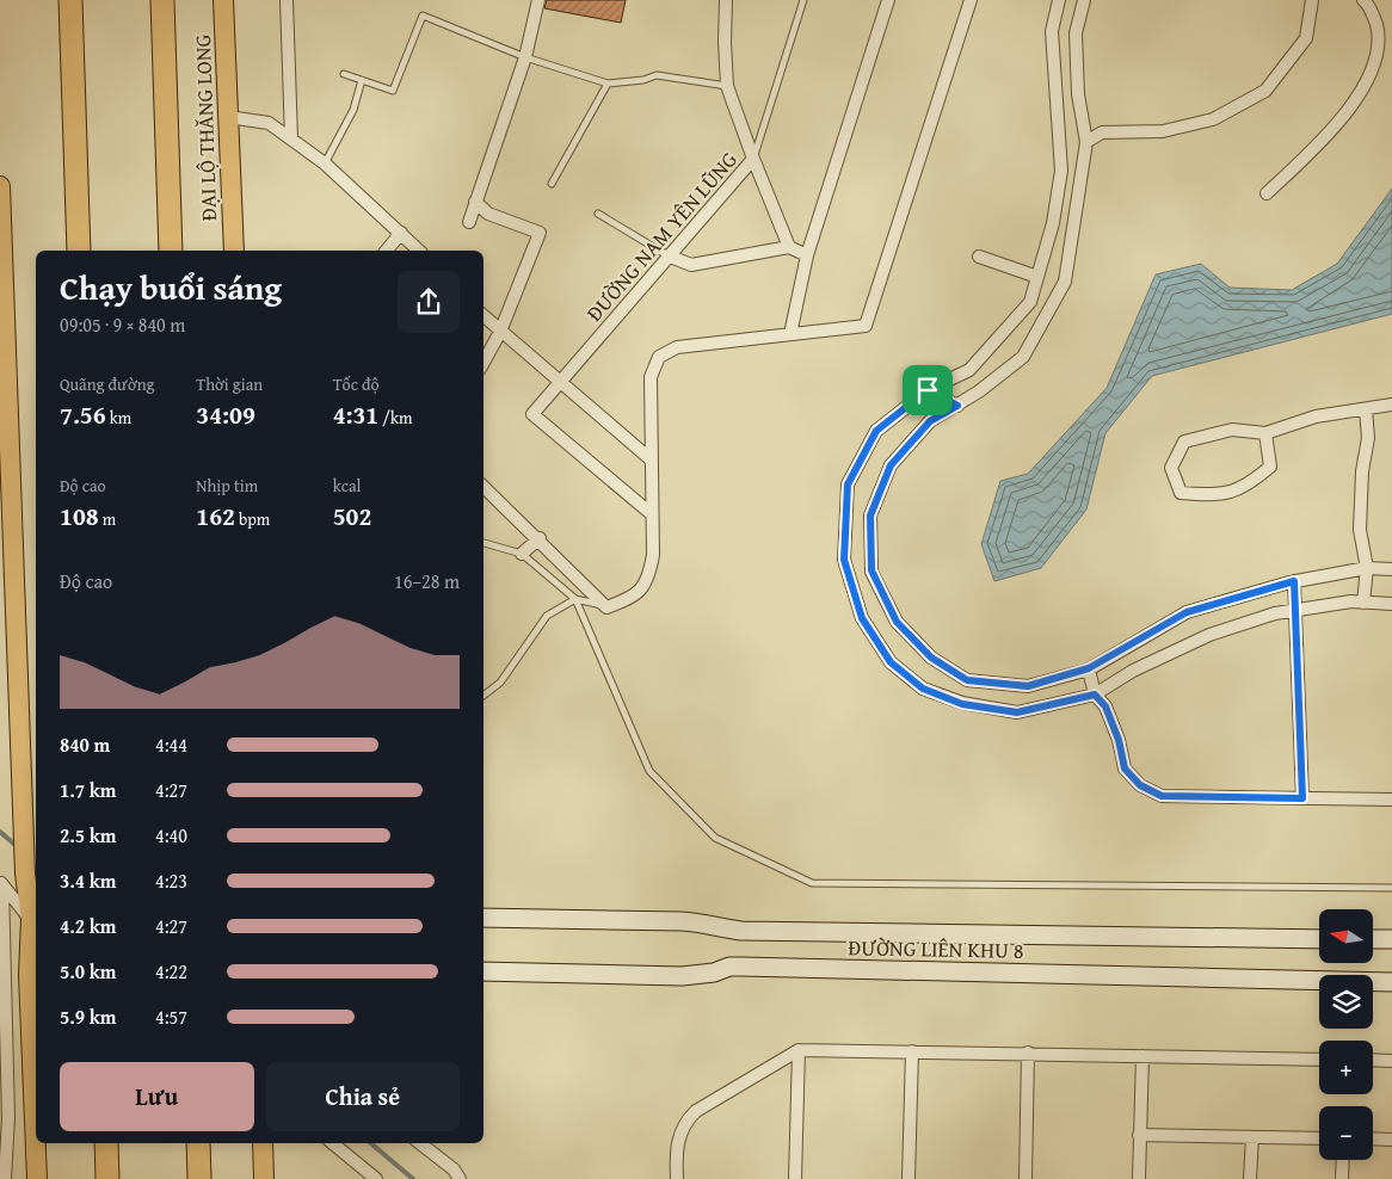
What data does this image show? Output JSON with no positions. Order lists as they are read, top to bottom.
{
  "streets": {
    "main road": ["ĐẠI LỘ THĂNG LONG"],
    "street": ["ĐƯỜNG NAM YÊN LŨNG", "ĐƯỜNG LIÊN KHU 8"]
  },
  "north": "left",
  "page": {
    "heading": ["Chạy buổi sáng", "09:05 · 9 × 840 m"],
    "stats": [
      ["Quãng đường", "7.56 km"],
      ["Thời gian", "34:09"],
      ["Tốc độ", "4:31 /km"],
      ["Độ cao", "108 m"],
      ["Nhịp tim", "162 bpm"],
      ["kcal", "502"]
    ],
    "chart": ["Độ cao", "16–28 m"],
    "list": [
      {
        "name": "840 m",
        "note": "4:44"
      },
      {
        "name": "1.7 km",
        "note": "4:27"
      },
      {
        "name": "2.5 km",
        "note": "4:40"
      },
      {
        "name": "3.4 km",
        "note": "4:23"
      },
      {
        "name": "4.2 km",
        "note": "4:27"
      },
      {
        "name": "5.0 km",
        "note": "4:22"
      },
      {
        "name": "5.9 km",
        "note": "4:57"
      }
    ],
    "map_buttons": ["+", "−"],
    "buttons": ["Lưu", "Chia sẻ"]
  }
}
